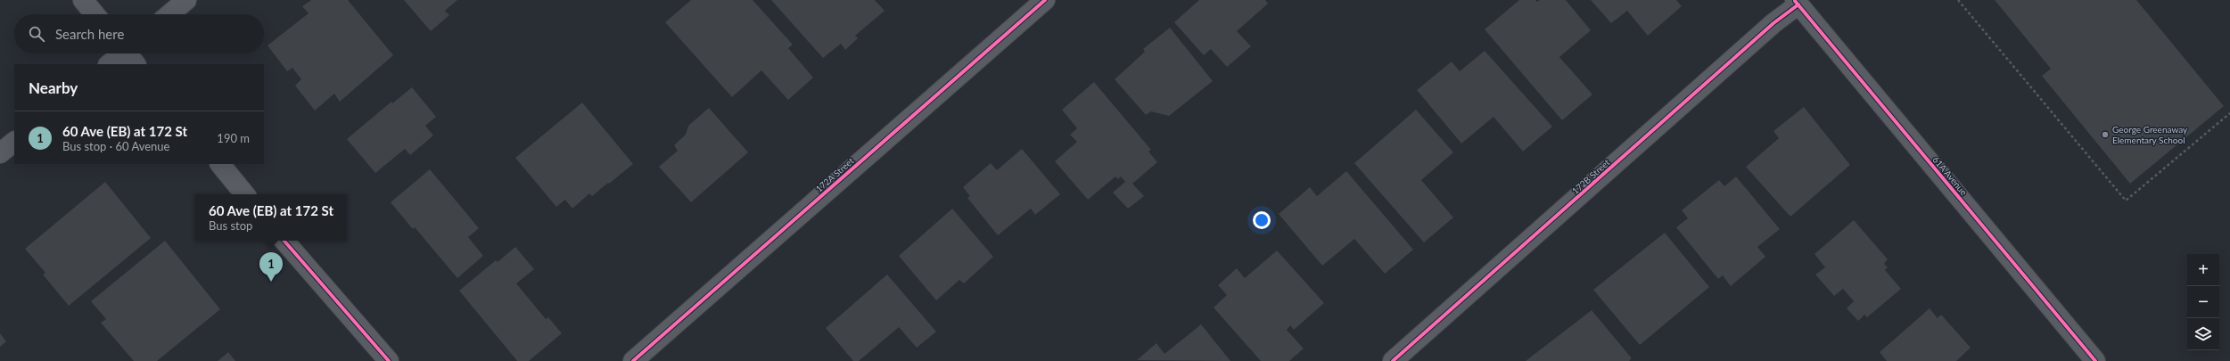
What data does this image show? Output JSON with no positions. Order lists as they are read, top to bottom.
{
  "streets": {
    "street": ["172A Street", "61A Avenue", "172B Street"]
  },
  "crossings": [
    ["61A Avenue", "172B Street"]
  ],
  "places": ["George Greenaway Elementary School"],
  "page": {
    "search": "Search here",
    "heading": "Nearby",
    "list": [
      {
        "mark": "1",
        "name": "60 Ave (EB) at 172 St",
        "note": "Bus stop · 60 Avenue",
        "value": "190 m"
      }
    ],
    "popup": ["60 Ave (EB) at 172 St", "Bus stop"],
    "pins": "1",
    "map_buttons": ["+", "−"]
  }
}
